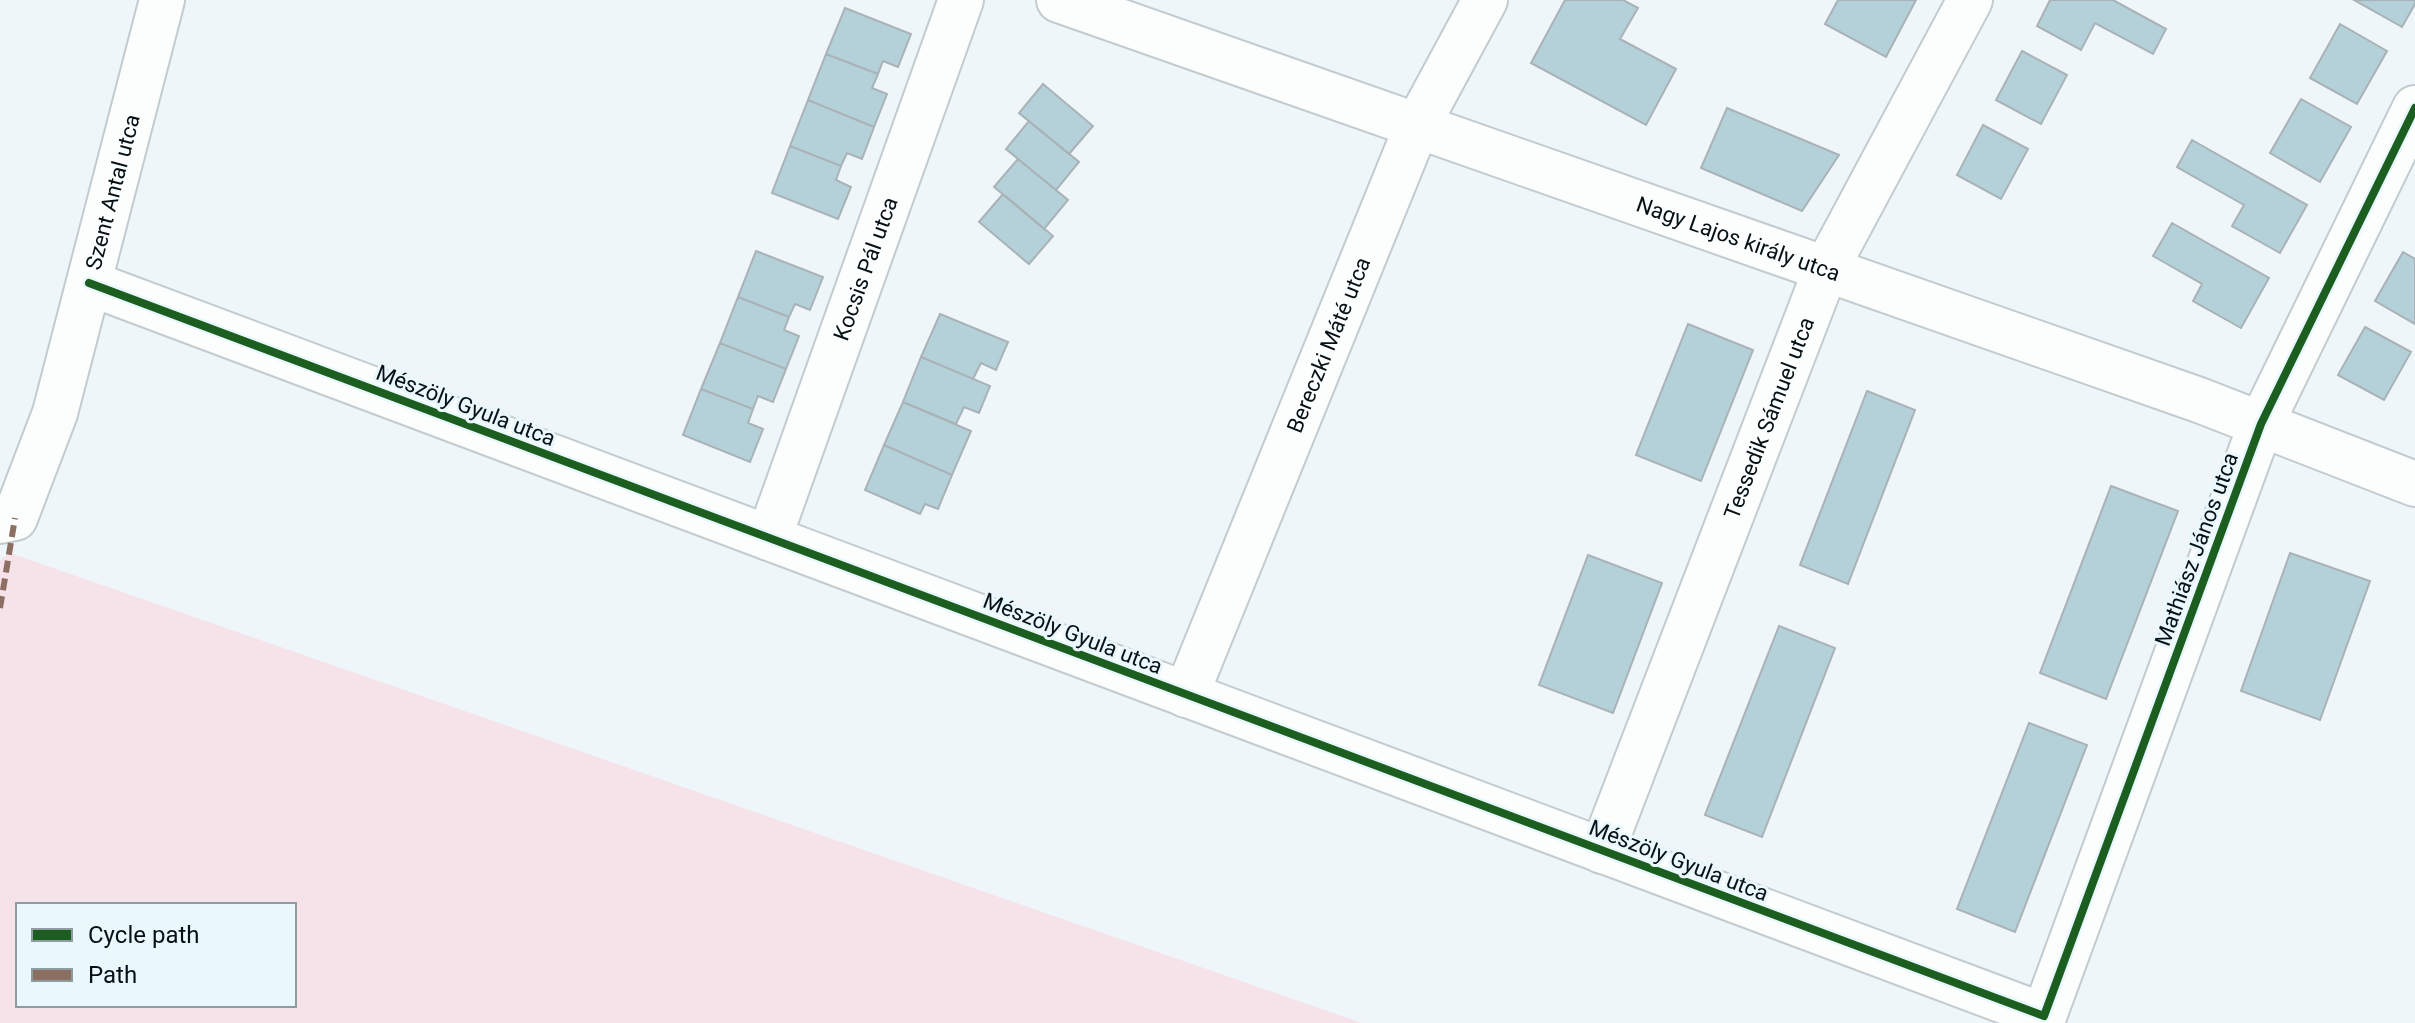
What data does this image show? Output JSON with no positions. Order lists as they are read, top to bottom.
{
  "streets": {
    "street": [
      "Szent Antal utca",
      "Nagy Lajos király utca",
      "Kocsis Pál utca",
      "Bereczki Máté utca",
      "Mészöly Gyula utca",
      "Tessedik Sámuel utca",
      "Mathiász János utca"
    ]
  },
  "crossings": [
    ["Szent Antal utca", "Mészöly Gyula utca"],
    ["Nagy Lajos király utca", "Bereczki Máté utca"],
    ["Nagy Lajos király utca", "Tessedik Sámuel utca"],
    ["Nagy Lajos király utca", "Mathiász János utca"],
    ["Kocsis Pál utca", "Mészöly Gyula utca"],
    ["Bereczki Máté utca", "Mészöly Gyula utca"],
    ["Mészöly Gyula utca", "Tessedik Sámuel utca"],
    ["Mészöly Gyula utca", "Mathiász János utca"]
  ],
  "legend": ["Cycle path", "Path"]
}
